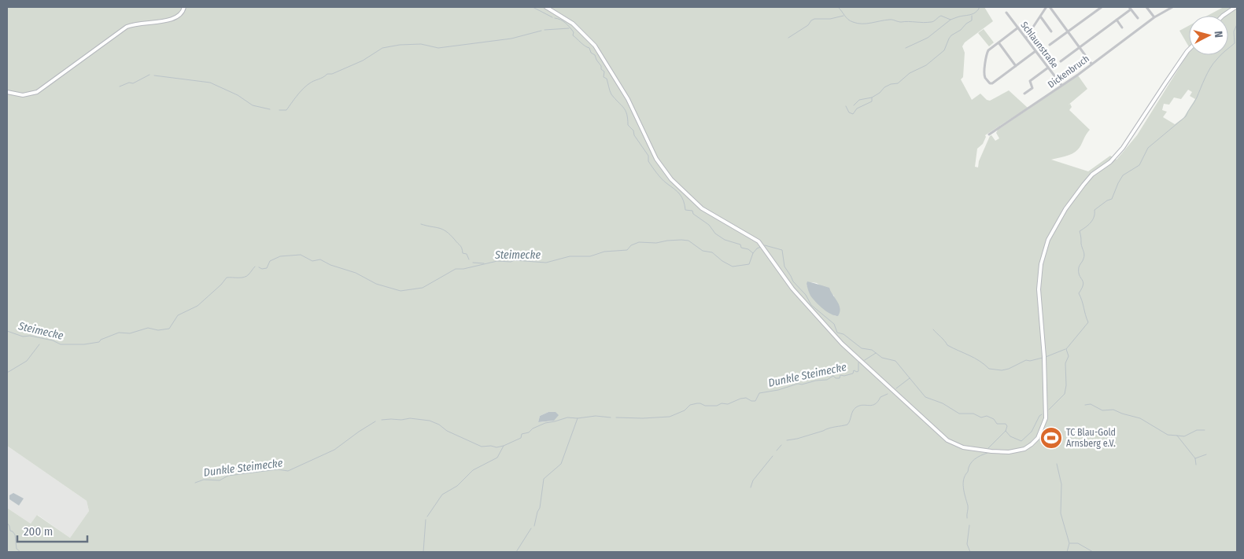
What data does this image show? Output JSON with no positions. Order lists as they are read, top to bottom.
{
  "streets": {
    "street": ["Schlaunstraße", "Dickenbruch"]
  },
  "crossings": [
    ["Schlaunstraße", "Dickenbruch"]
  ],
  "water": ["Steimecke", "Dunkle Steimecke"],
  "places": {
    "sports": ["TC Blau-Gold Arnsberg e.V."]
  },
  "scale_bar": "200 m",
  "north": "right"
}
